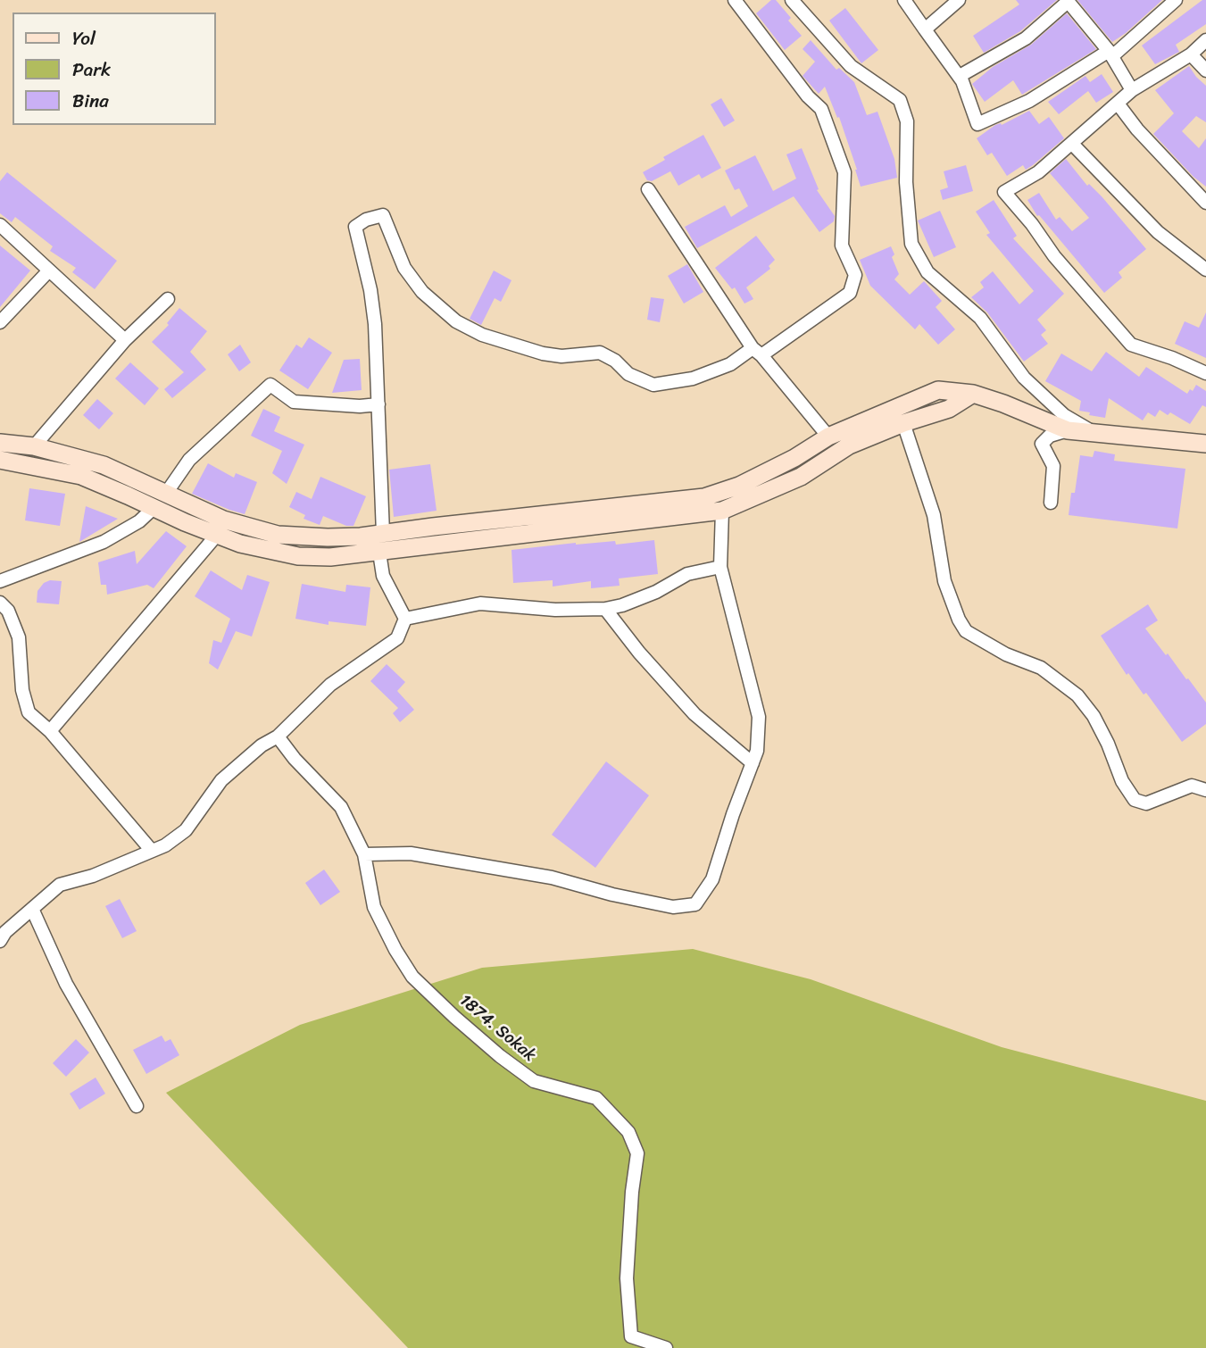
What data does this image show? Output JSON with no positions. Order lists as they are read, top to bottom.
{
  "streets": {
    "street": ["1874. Sokak"]
  },
  "legend": ["Yol", "Park", "Bina"]
}
